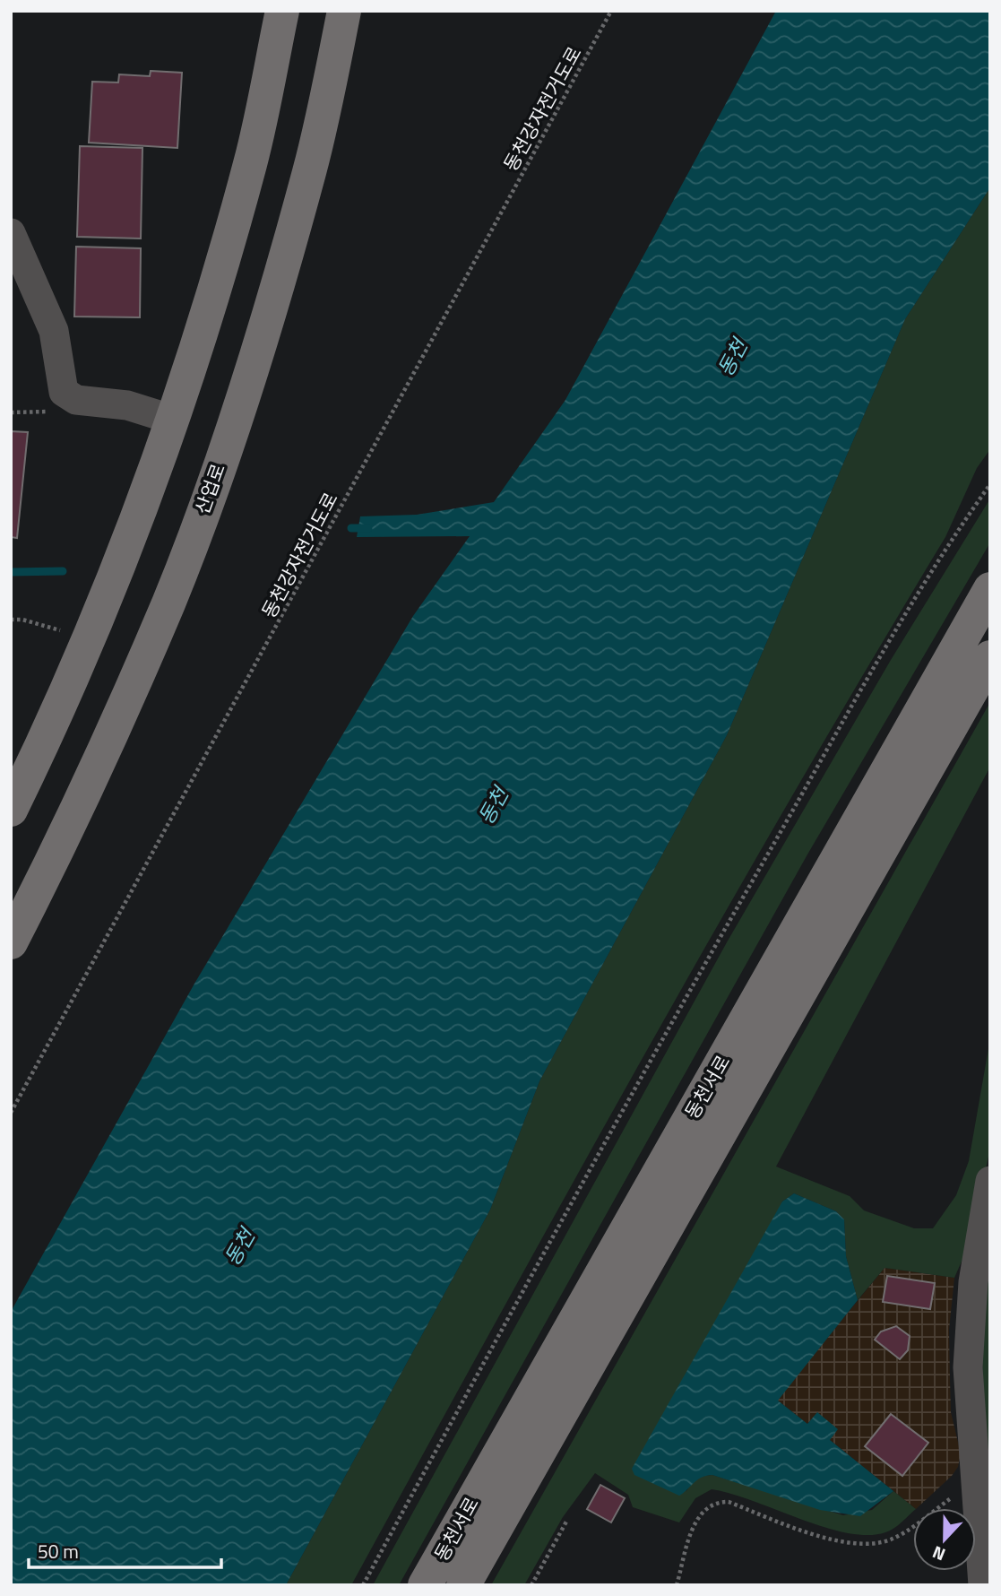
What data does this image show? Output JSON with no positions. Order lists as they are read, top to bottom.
{
  "streets": {
    "main road": ["산업로", "동천서로"],
    "path": ["동천강자전거도로"]
  },
  "water": ["동천"],
  "scale_bar": "50 m",
  "north": "bottom"
}
